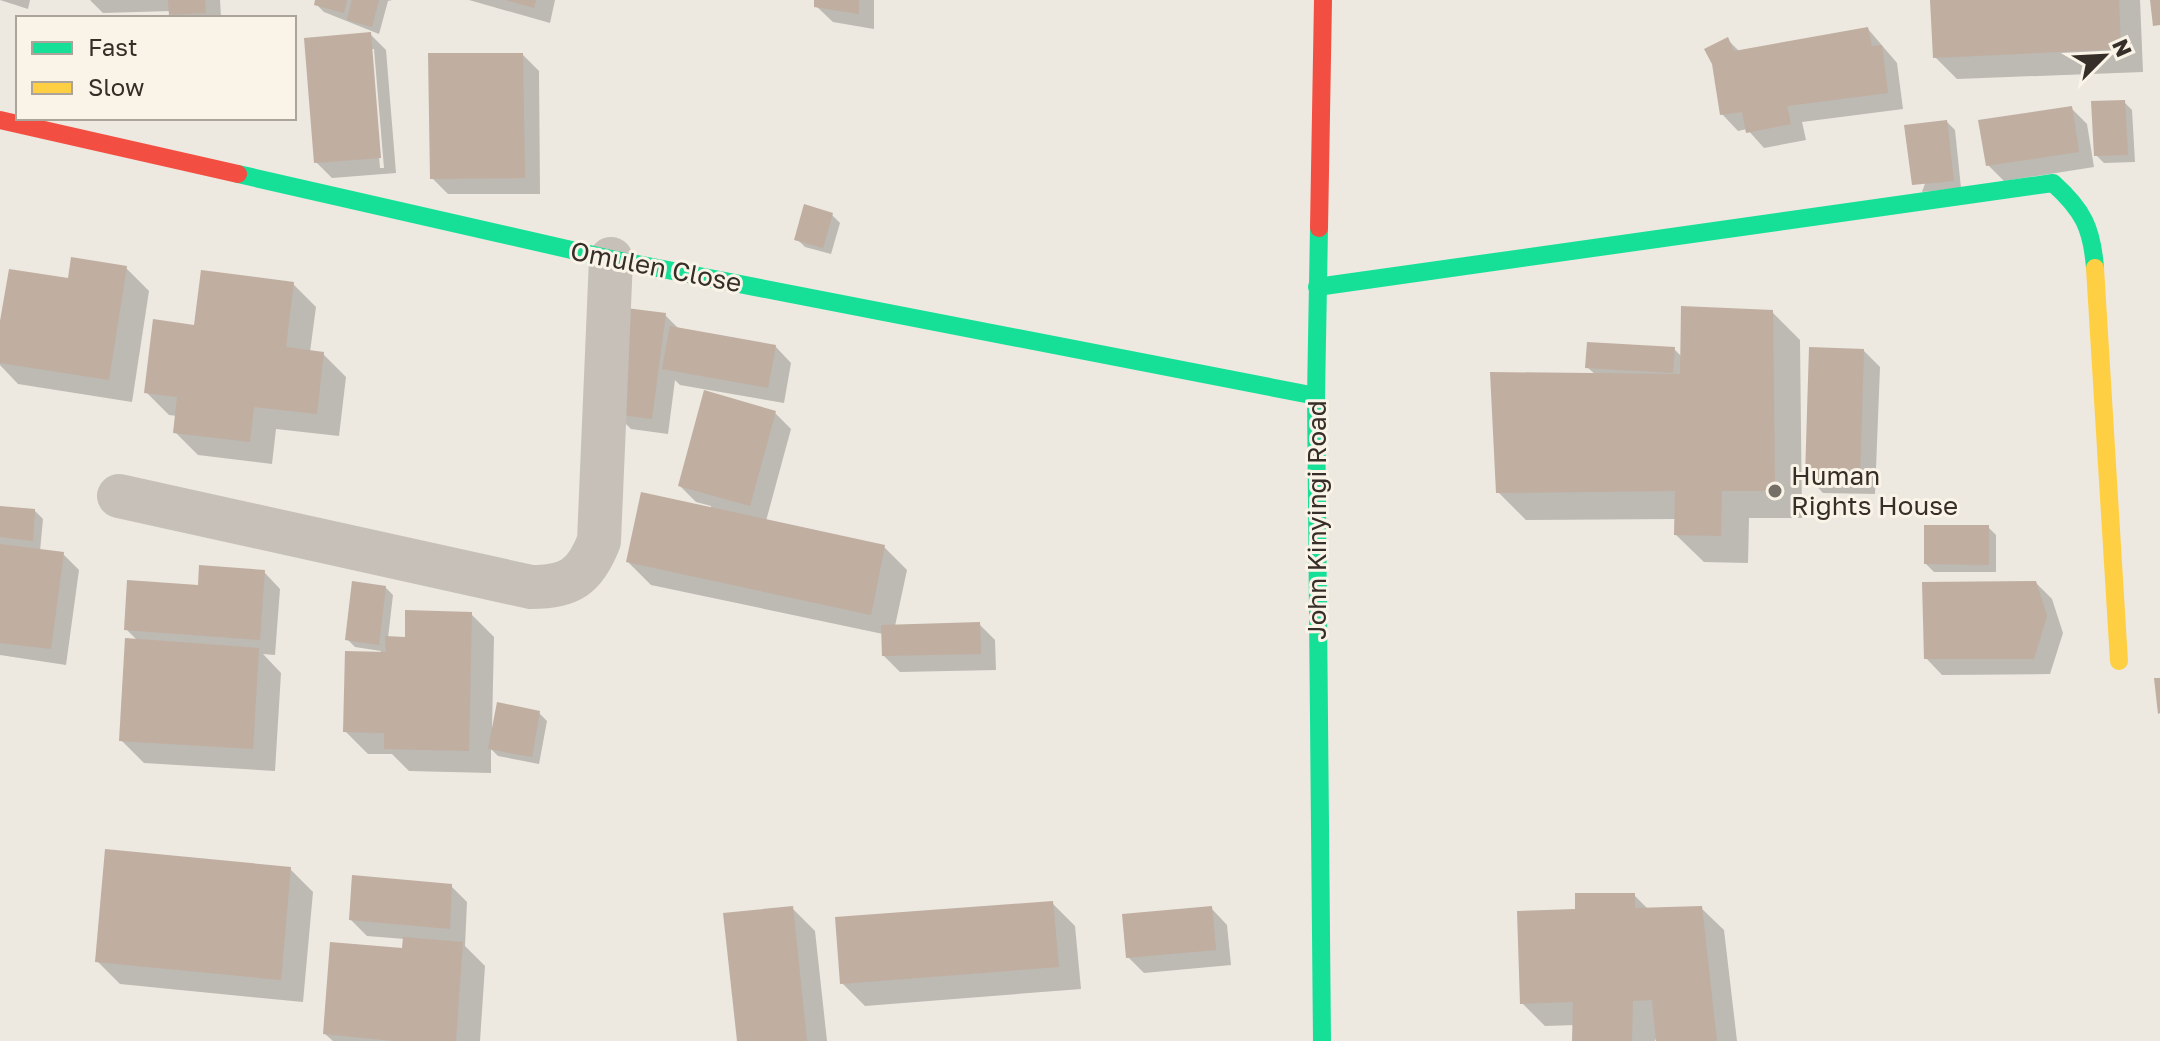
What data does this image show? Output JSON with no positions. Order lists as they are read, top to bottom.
{
  "streets": {
    "street": ["Omulen Close", "John Kinyingi Road"]
  },
  "crossings": [
    ["Omulen Close", "John Kinyingi Road"]
  ],
  "places": ["Human Rights House"],
  "legend": ["Fast", "Slow"],
  "north": "top right"
}
